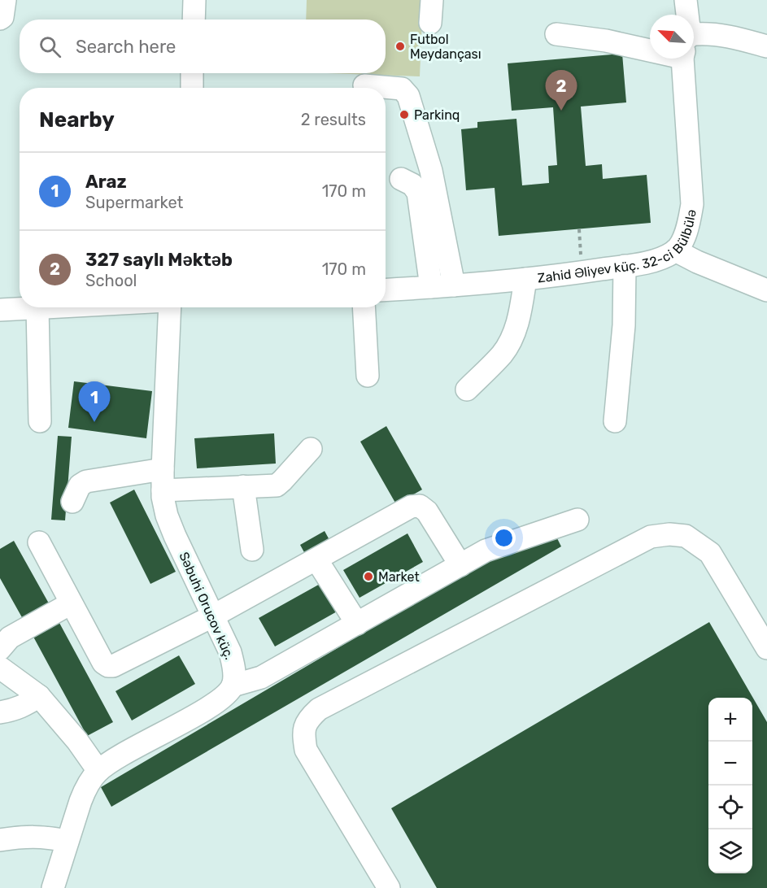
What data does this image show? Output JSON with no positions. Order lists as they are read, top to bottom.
{
  "streets": {
    "street": ["Zahid Əliyev küç. 32-ci Bülbülə", "Səbuhi Orucov küç."]
  },
  "places": ["Futbol Meydançası", "Parkinq", "Market"],
  "north": "top left",
  "page": {
    "search": "Search here",
    "pins": ["2", "1"],
    "heading": ["Nearby", "2 results"],
    "list": [
      {
        "mark": "1",
        "name": "Araz",
        "note": "Supermarket",
        "value": "170 m"
      },
      {
        "mark": "2",
        "name": "327 saylı Məktəb",
        "note": "School",
        "value": "170 m"
      }
    ],
    "map_buttons": ["+", "−"]
  }
}
